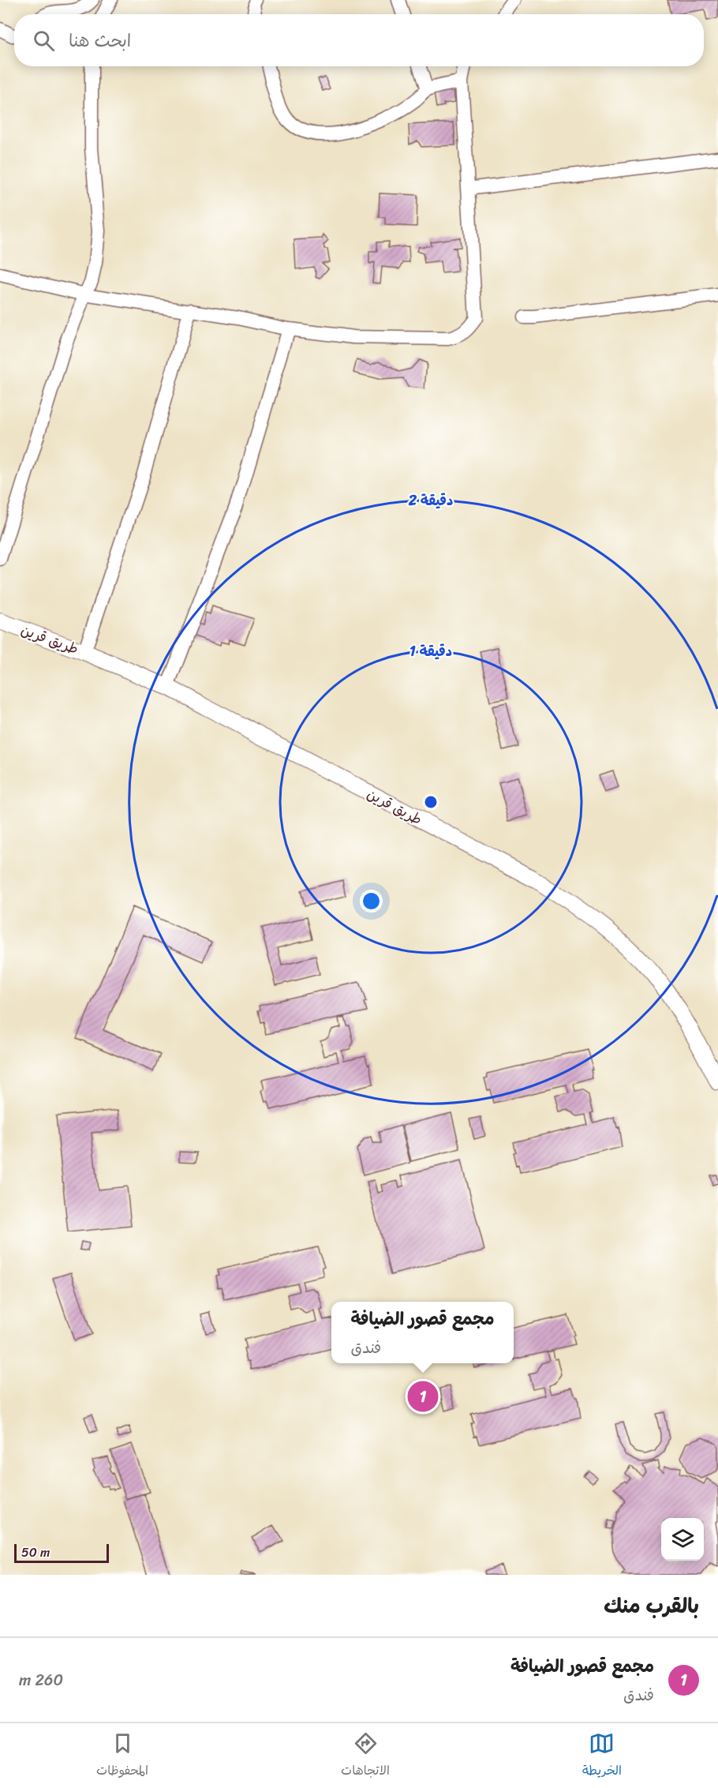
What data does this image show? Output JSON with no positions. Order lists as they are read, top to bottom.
{
  "streets": {
    "street": ["طريق قرين"]
  },
  "scale_bar": "50 m",
  "page": {
    "search": "ابحث هنا",
    "popup": ["مجمع قصور الضيافة", "فندق"],
    "pins": "1",
    "scale": "50 m",
    "heading": "بالقرب منك",
    "list": [
      {
        "mark": "1",
        "name": "مجمع قصور الضيافة",
        "note": "فندق",
        "value": "260 m"
      }
    ],
    "nav": ["الخريطة", "الاتجاهات", "المحفوظات"]
  },
  "rings": ["2 دقيقة", "1 دقيقة"]
}
